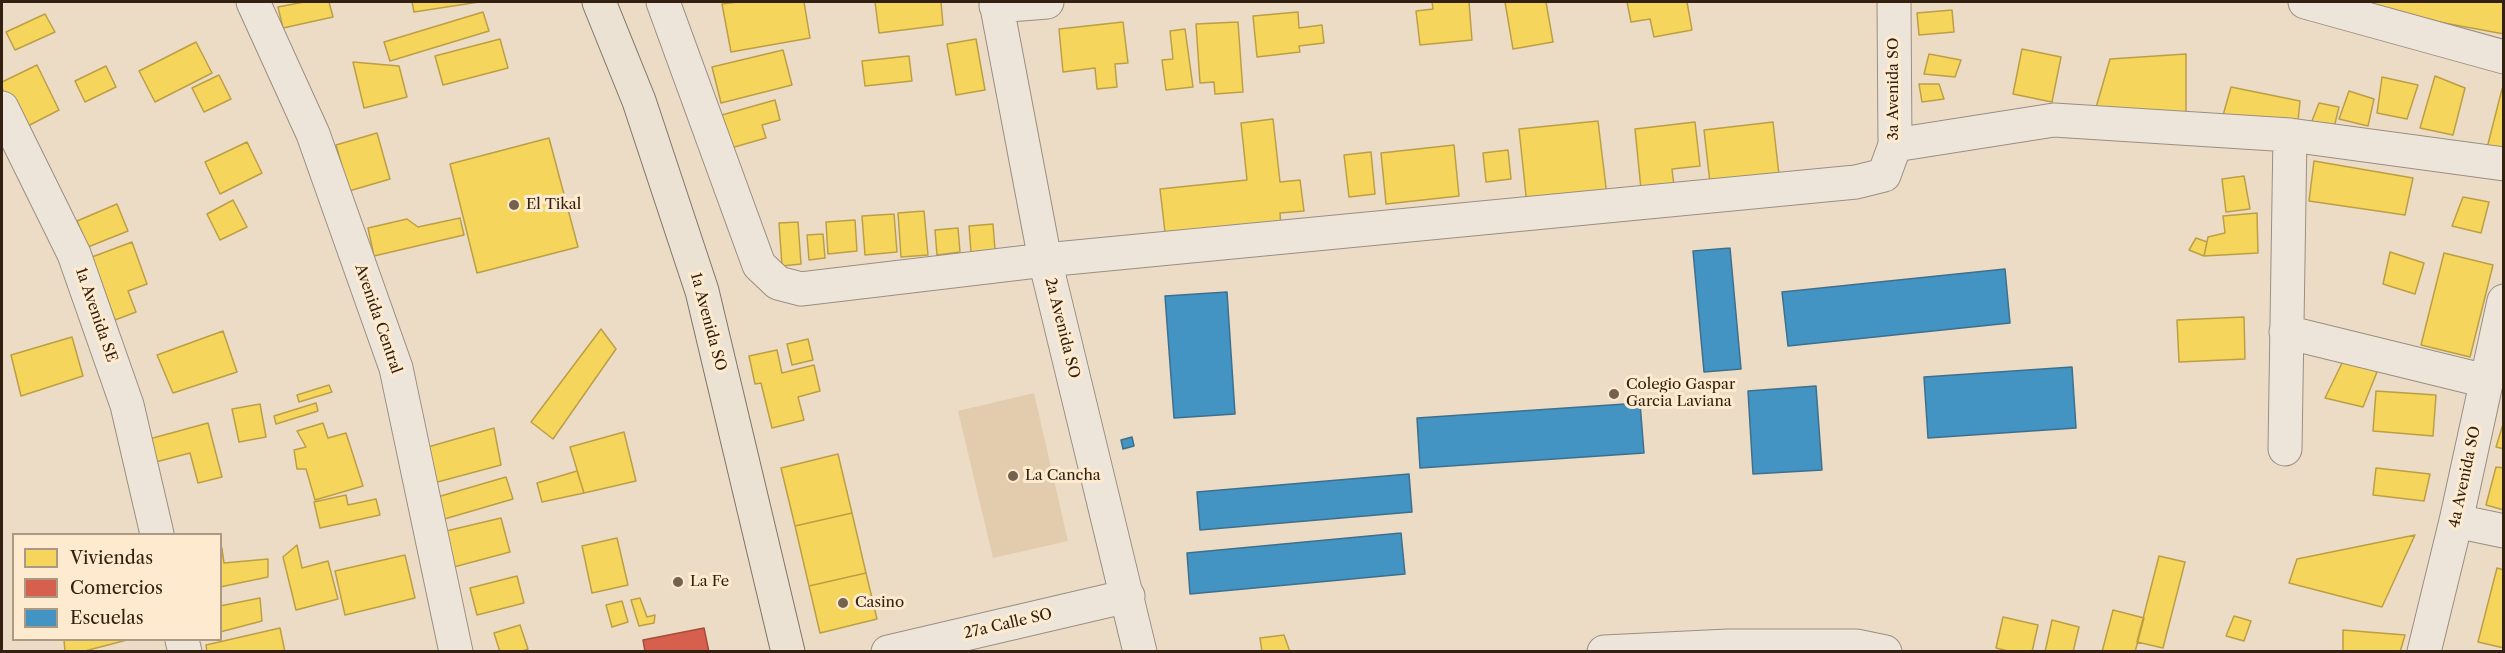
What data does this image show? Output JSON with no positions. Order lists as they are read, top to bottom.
{
  "streets": {
    "highway": ["1a Avenida SO"],
    "street": [
      "3a Avenida SO",
      "1a Avenida SE",
      "Avenida Central",
      "2a Avenida SO",
      "4a Avenida SO",
      "27a Calle SO"
    ]
  },
  "crossings": [
    ["2a Avenida SO", "27a Calle SO"]
  ],
  "places": [
    "El Tikal",
    "Colegio Gaspar Garcia Laviana",
    "La Cancha",
    "La Fe",
    "Casino"
  ],
  "legend": ["Viviendas", "Comercios", "Escuelas"]
}
